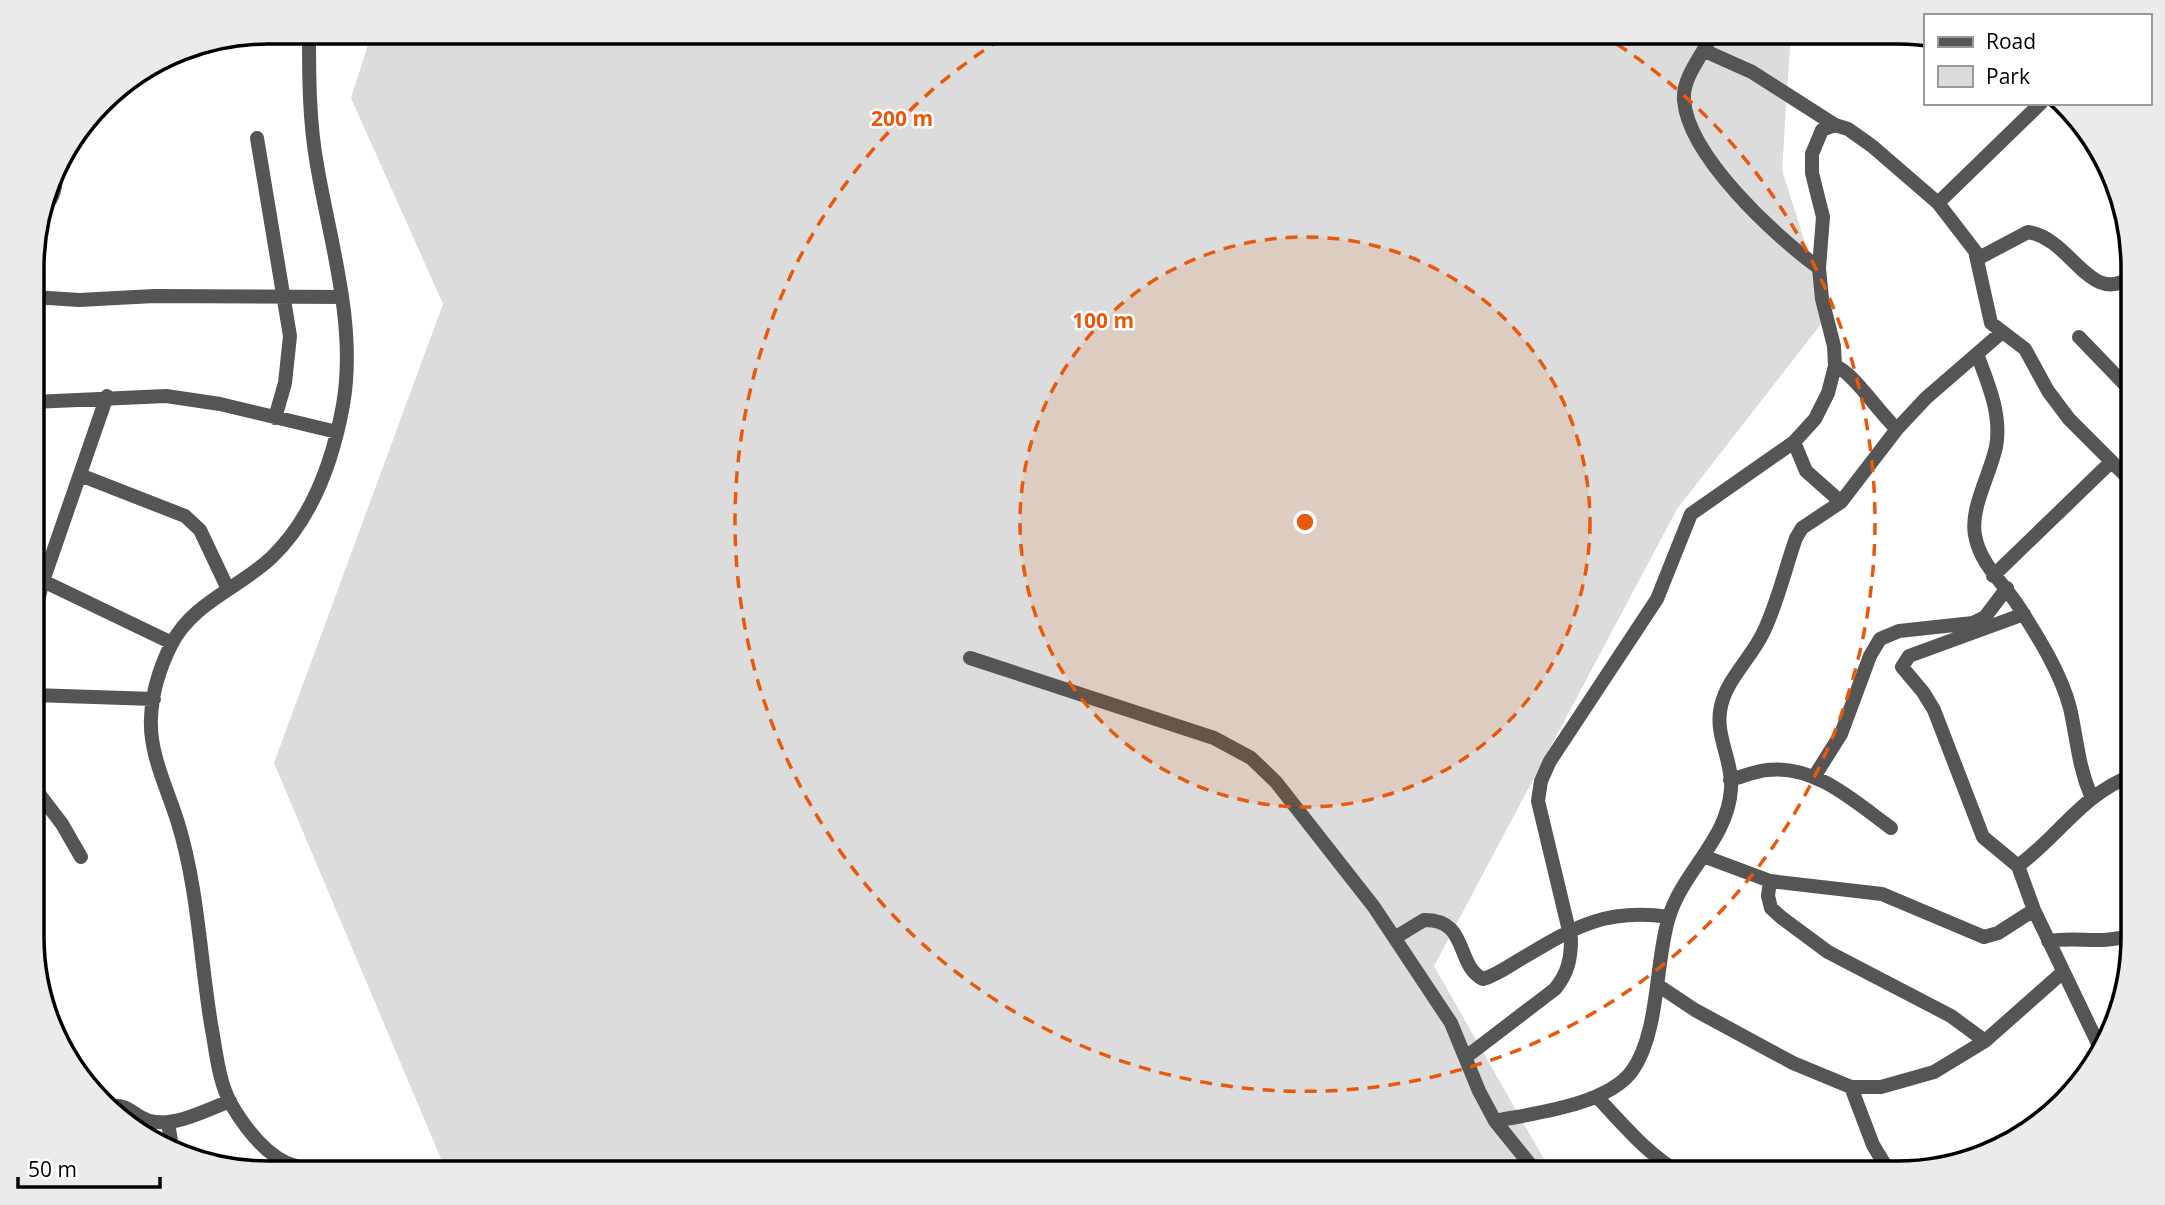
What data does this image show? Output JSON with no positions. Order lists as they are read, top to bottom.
{
  "legend": ["Road", "Park"],
  "scale_bar": "50 m",
  "rings": ["200 m", "100 m"]
}
